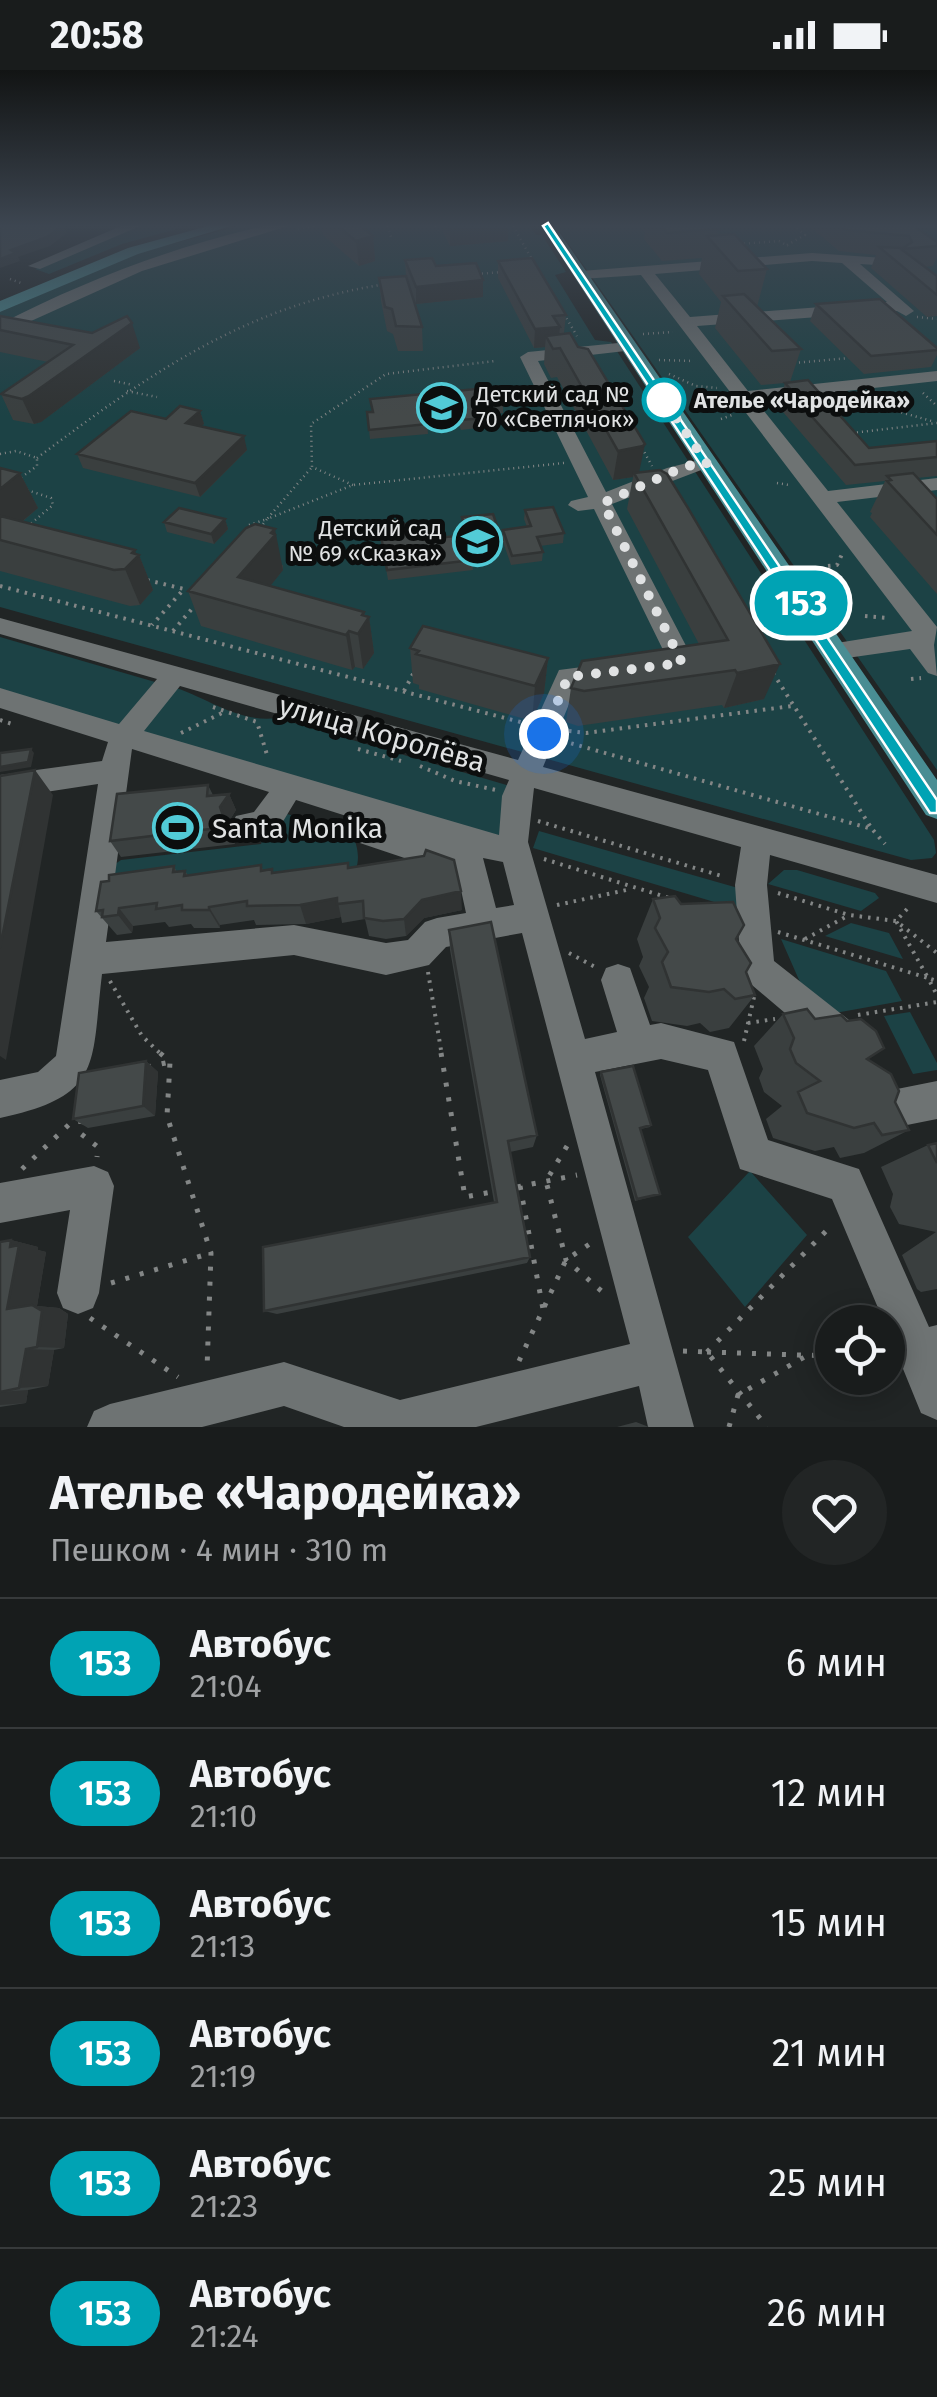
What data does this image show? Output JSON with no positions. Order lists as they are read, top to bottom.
{
  "streets": {
    "street": ["улица Королёва"]
  },
  "places": {
    "other": ["Ателье «Чародейка»"],
    "school or university": ["Детский сад № 70 «Светлячок»", "Детский сад № 69 «Сказка»"],
    "sports": ["Santa Monika"]
  },
  "lines": ["bus line 153"],
  "page": {
    "status": "20:58",
    "on_map": "153",
    "heading": ["Ателье «Чародейка»", "Пешком · 4 мин · 310 m"],
    "list": [
      {
        "mark": "153",
        "name": "Автобус",
        "note": "21:04",
        "value": "6 мин"
      },
      {
        "mark": "153",
        "name": "Автобус",
        "note": "21:10",
        "value": "12 мин"
      },
      {
        "mark": "153",
        "name": "Автобус",
        "note": "21:13",
        "value": "15 мин"
      },
      {
        "mark": "153",
        "name": "Автобус",
        "note": "21:19",
        "value": "21 мин"
      },
      {
        "mark": "153",
        "name": "Автобус",
        "note": "21:23",
        "value": "25 мин"
      },
      {
        "mark": "153",
        "name": "Автобус",
        "note": "21:24",
        "value": "26 мин"
      }
    ]
  }
}
